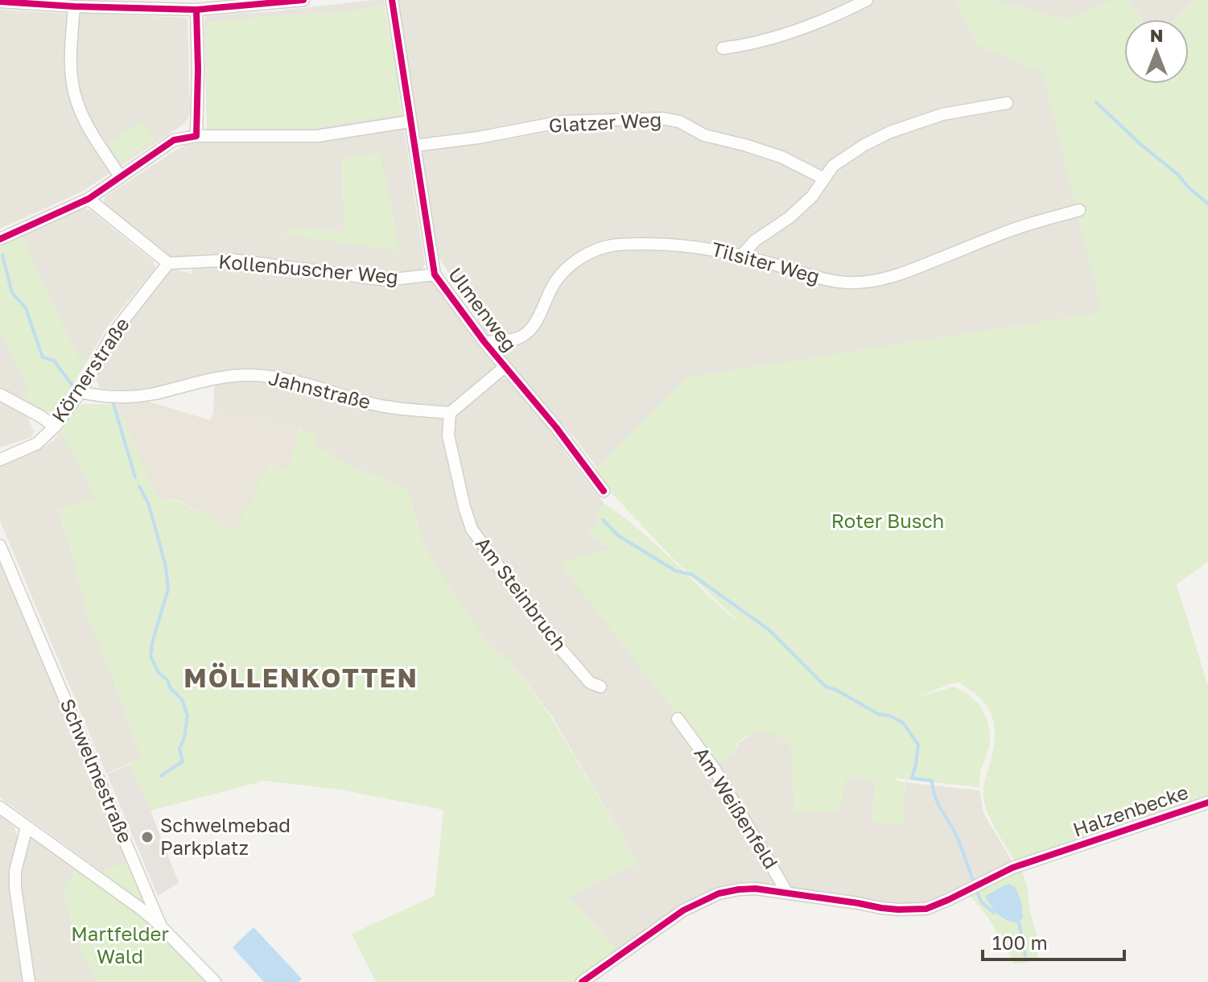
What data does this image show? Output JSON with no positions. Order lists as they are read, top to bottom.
{
  "streets": {
    "street": [
      "Glatzer Weg",
      "Tilsiter Weg",
      "Kollenbuscher Weg",
      "Ulmenweg",
      "Körnerstraße",
      "Jahnstraße",
      "Am Steinbruch",
      "Schwelmestraße",
      "Am Weißenfeld",
      "Halzenbecke"
    ]
  },
  "crossings": [
    ["Glatzer Weg", "Ulmenweg"],
    ["Tilsiter Weg", "Ulmenweg"],
    ["Kollenbuscher Weg", "Ulmenweg"],
    ["Kollenbuscher Weg", "Körnerstraße"],
    ["Körnerstraße", "Jahnstraße"],
    ["Jahnstraße", "Am Steinbruch"],
    ["Am Weißenfeld", "Halzenbecke"]
  ],
  "districts": ["MÖLLENKOTTEN"],
  "parks": ["Roter Busch", "Martfelder Wald"],
  "places": ["Schwelmebad Parkplatz"],
  "scale_bar": "100 m",
  "north": "top"
}
